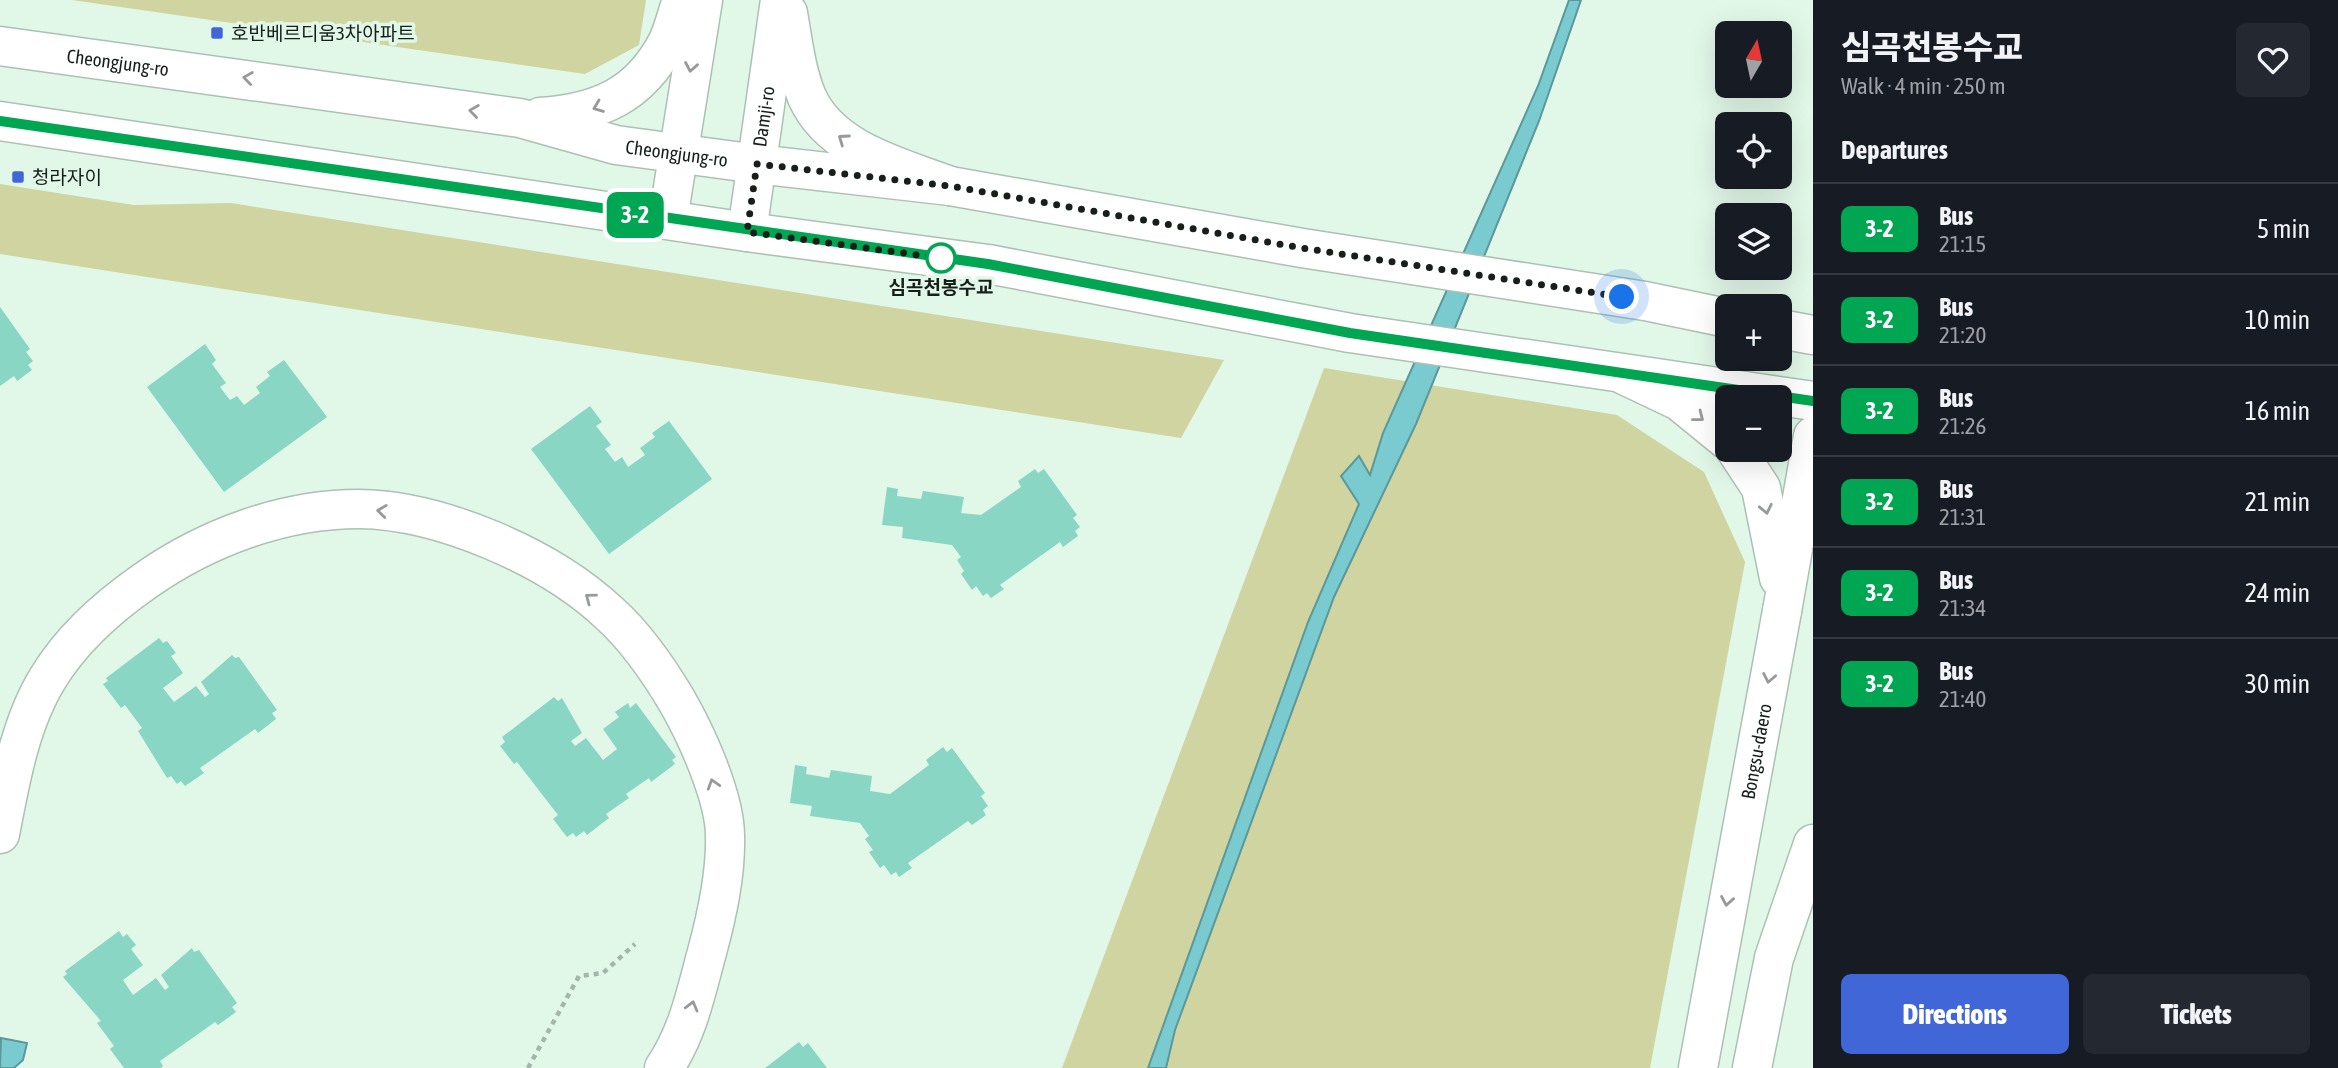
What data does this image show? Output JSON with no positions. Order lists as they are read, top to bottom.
{
  "streets": {
    "main road": ["Cheongjung-ro", "Damji-ro", "Bongsu-daero"]
  },
  "crossings": [
    ["Cheongjung-ro", "Damji-ro"]
  ],
  "places": {
    "transit": ["호반베르디움3차아파트", "청라자이"],
    "other": ["심곡천봉수교"]
  },
  "lines": ["bus line 3-2"],
  "north": "top",
  "page": {
    "on_map": "3-2",
    "heading": [
      ["심곡천봉수교", "Walk · 4 min · 250 m"],
      "Departures"
    ],
    "map_buttons": ["+", "−"],
    "list": [
      {
        "mark": "3-2",
        "name": "Bus",
        "note": "21:15",
        "value": "5 min"
      },
      {
        "mark": "3-2",
        "name": "Bus",
        "note": "21:20",
        "value": "10 min"
      },
      {
        "mark": "3-2",
        "name": "Bus",
        "note": "21:26",
        "value": "16 min"
      },
      {
        "mark": "3-2",
        "name": "Bus",
        "note": "21:31",
        "value": "21 min"
      },
      {
        "mark": "3-2",
        "name": "Bus",
        "note": "21:34",
        "value": "24 min"
      },
      {
        "mark": "3-2",
        "name": "Bus",
        "note": "21:40",
        "value": "30 min"
      }
    ],
    "buttons": ["Directions", "Tickets"]
  }
}
